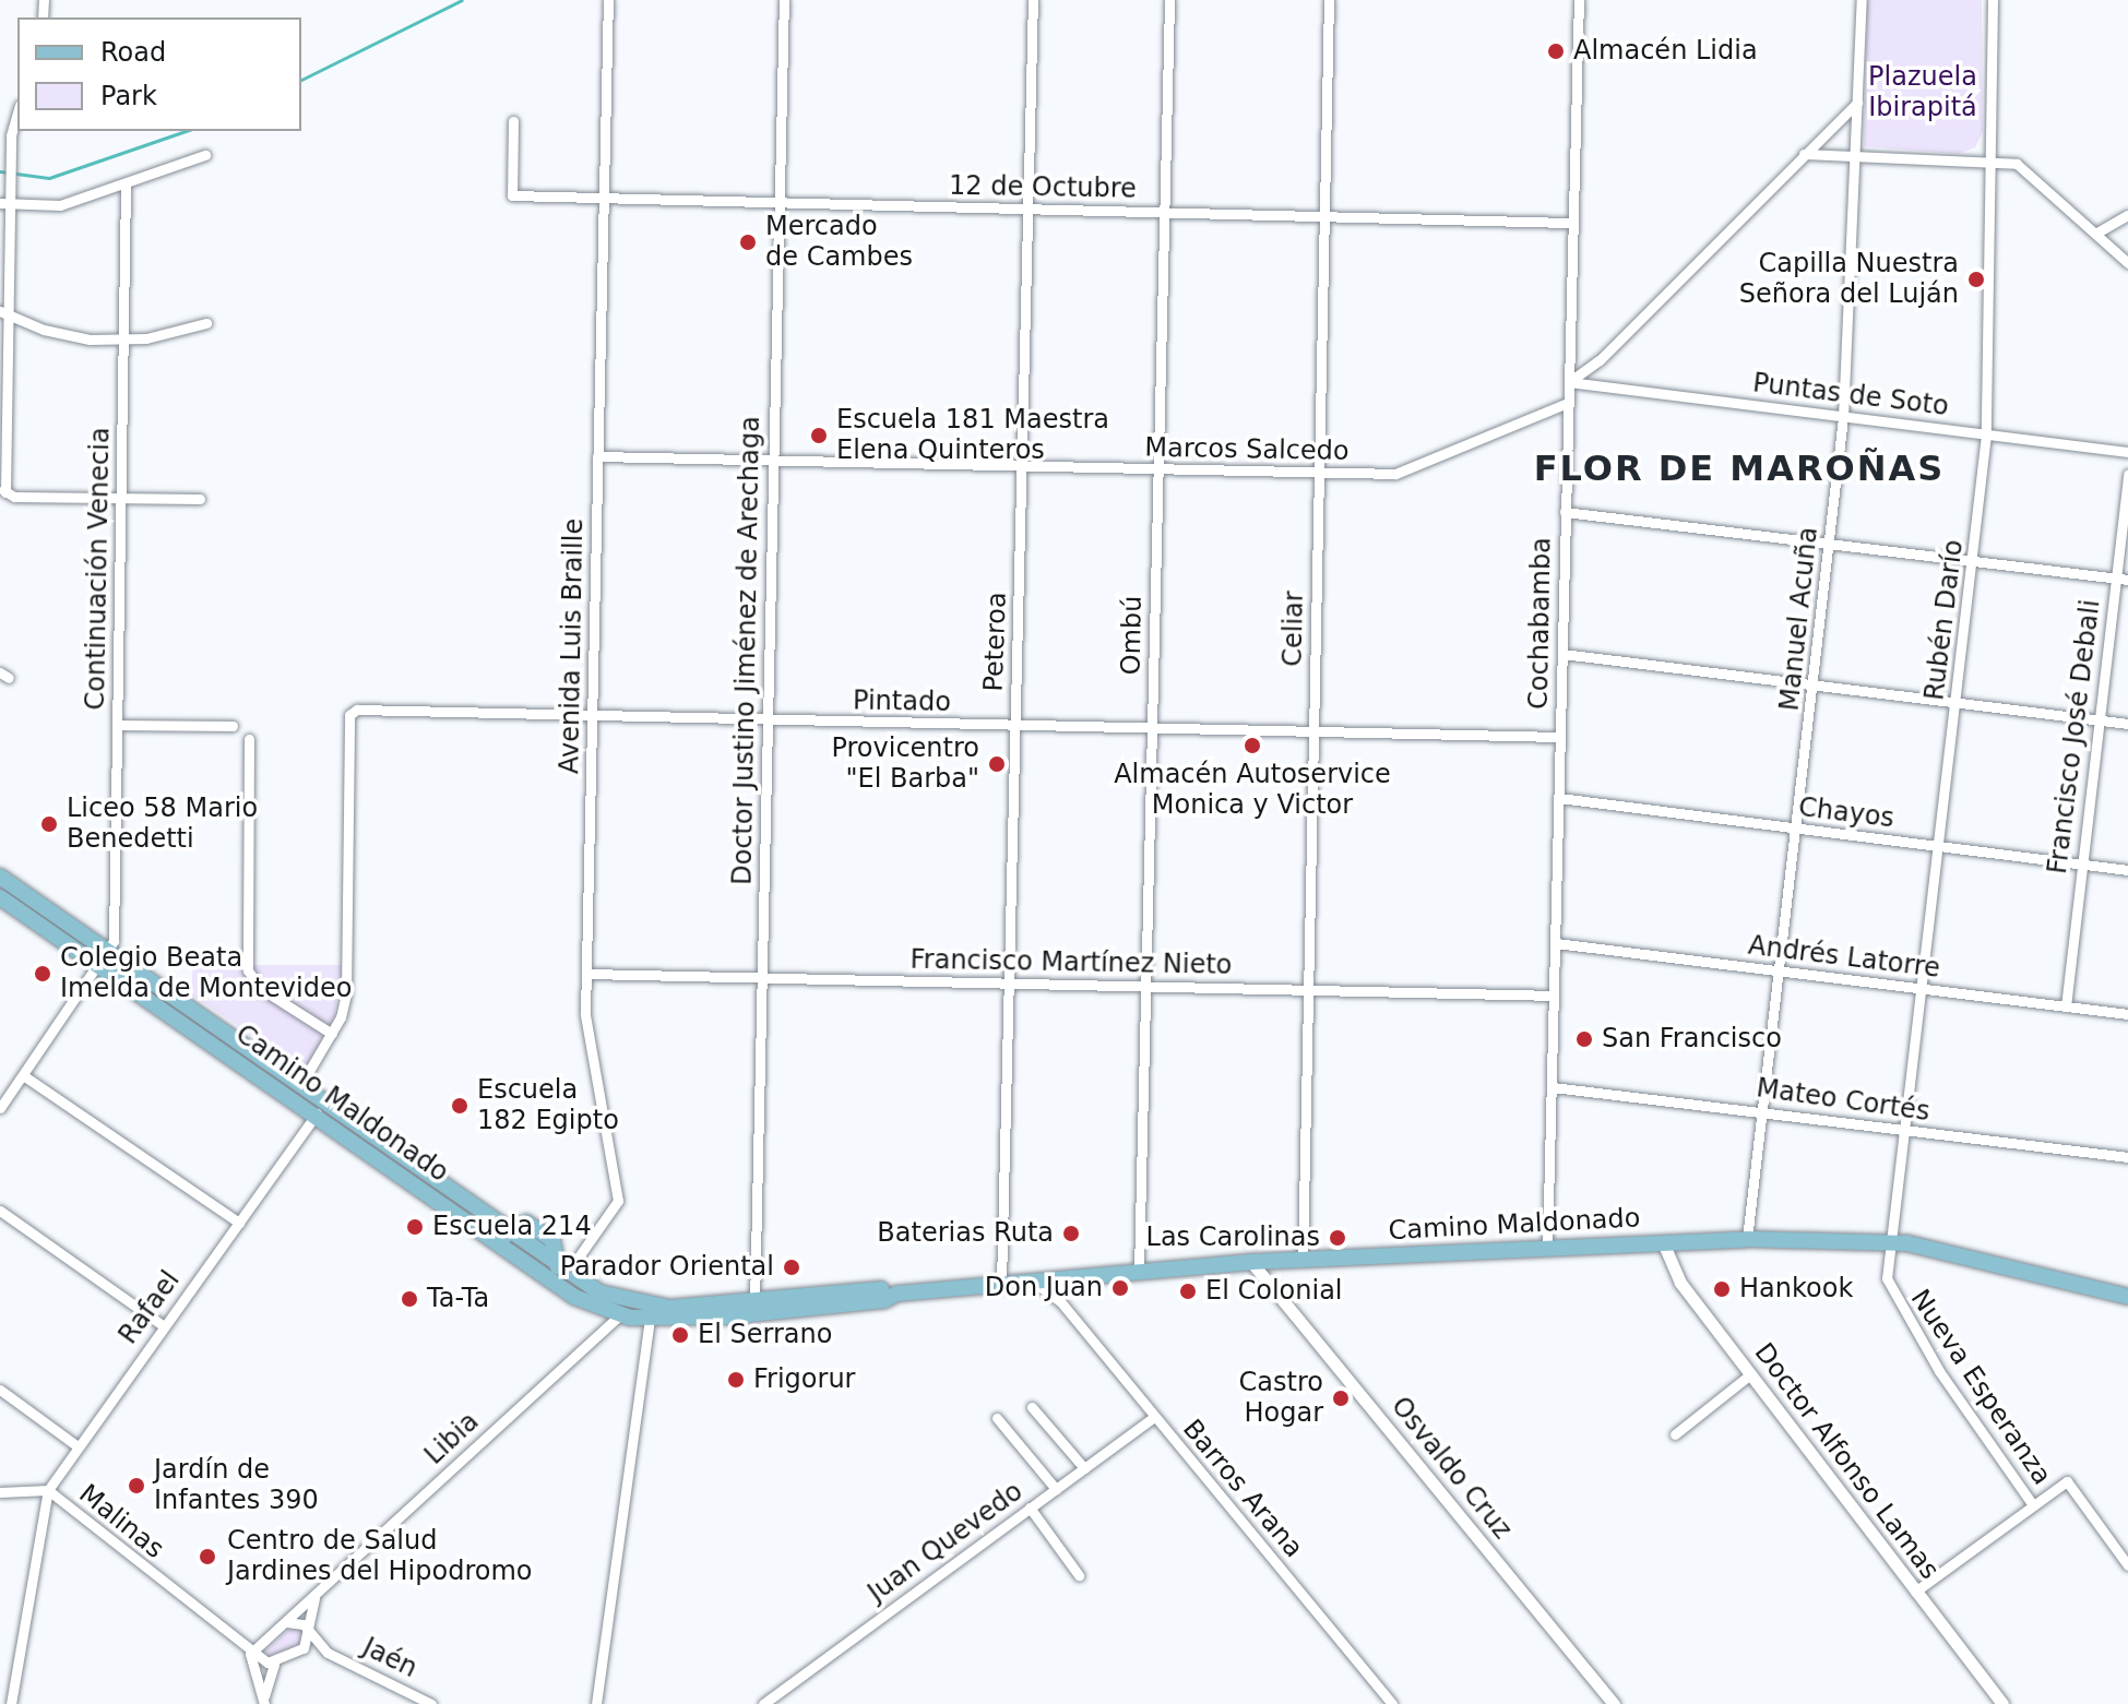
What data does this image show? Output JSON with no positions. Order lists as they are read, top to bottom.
{
  "streets": {
    "main road": ["Camino Maldonado"],
    "street": [
      "12 de Octubre",
      "Puntas de Soto",
      "Marcos Salcedo",
      "Continuación Venecia",
      "Manuel Acuña",
      "Rubén Darío",
      "Cochabamba",
      "Celiar",
      "Ombú",
      "Peteroa",
      "Avenida Luis Braille",
      "Doctor Justino Jiménez de Arechaga",
      "Pintado",
      "Francisco José Debali",
      "Chayos",
      "Andrés Latorre",
      "Francisco Martínez Nieto",
      "Mateo Cortés",
      "Rafael",
      "Nueva Esperanza",
      "Libia",
      "Doctor Alfonso Lamas",
      "Osvaldo Cruz",
      "Barros Arana",
      "Malinas",
      "Juan Quevedo",
      "Jaén"
    ]
  },
  "crossings": [
    ["12 de Octubre", "Cochabamba"],
    ["12 de Octubre", "Celiar"],
    ["12 de Octubre", "Ombú"],
    ["12 de Octubre", "Peteroa"],
    ["12 de Octubre", "Avenida Luis Braille"],
    ["12 de Octubre", "Doctor Justino Jiménez de Arechaga"],
    ["Puntas de Soto", "Manuel Acuña"],
    ["Puntas de Soto", "Rubén Darío"],
    ["Puntas de Soto", "Cochabamba"],
    ["Marcos Salcedo", "Cochabamba"],
    ["Marcos Salcedo", "Celiar"],
    ["Marcos Salcedo", "Ombú"],
    ["Marcos Salcedo", "Peteroa"],
    ["Marcos Salcedo", "Avenida Luis Braille"],
    ["Marcos Salcedo", "Doctor Justino Jiménez de Arechaga"],
    ["Continuación Venecia", "Camino Maldonado"],
    ["Manuel Acuña", "Chayos"],
    ["Manuel Acuña", "Andrés Latorre"],
    ["Manuel Acuña", "Mateo Cortés"],
    ["Manuel Acuña", "Camino Maldonado"],
    ["Rubén Darío", "Chayos"],
    ["Rubén Darío", "Andrés Latorre"],
    ["Rubén Darío", "Mateo Cortés"],
    ["Rubén Darío", "Camino Maldonado"],
    ["Rubén Darío", "Nueva Esperanza"],
    ["Cochabamba", "Pintado"],
    ["Cochabamba", "Chayos"],
    ["Cochabamba", "Andrés Latorre"],
    ["Cochabamba", "Francisco Martínez Nieto"],
    ["Cochabamba", "Mateo Cortés"],
    ["Cochabamba", "Camino Maldonado"],
    ["Celiar", "Pintado"],
    ["Celiar", "Francisco Martínez Nieto"],
    ["Celiar", "Camino Maldonado"],
    ["Ombú", "Pintado"],
    ["Ombú", "Francisco Martínez Nieto"],
    ["Ombú", "Camino Maldonado"],
    ["Peteroa", "Pintado"],
    ["Peteroa", "Francisco Martínez Nieto"],
    ["Peteroa", "Camino Maldonado"],
    ["Avenida Luis Braille", "Pintado"],
    ["Avenida Luis Braille", "Francisco Martínez Nieto"],
    ["Avenida Luis Braille", "Camino Maldonado"],
    ["Doctor Justino Jiménez de Arechaga", "Pintado"],
    ["Doctor Justino Jiménez de Arechaga", "Francisco Martínez Nieto"],
    ["Doctor Justino Jiménez de Arechaga", "Camino Maldonado"],
    ["Francisco José Debali", "Chayos"],
    ["Francisco José Debali", "Andrés Latorre"],
    ["Camino Maldonado", "Rafael"],
    ["Camino Maldonado", "Nueva Esperanza"],
    ["Camino Maldonado", "Libia"],
    ["Camino Maldonado", "Doctor Alfonso Lamas"],
    ["Camino Maldonado", "Osvaldo Cruz"],
    ["Camino Maldonado", "Barros Arana"],
    ["Rafael", "Malinas"],
    ["Libia", "Malinas"],
    ["Barros Arana", "Juan Quevedo"]
  ],
  "districts": ["FLOR DE MAROÑAS"],
  "parks": ["Plazuela Ibirapitá"],
  "places": [
    "Almacén Lidia",
    "Mercado de Cambes",
    "Capilla Nuestra Señora del Luján",
    "Escuela 181 Maestra Elena Quinteros",
    "Almacén Autoservice Monica y Victor",
    "Provicentro \"El Barba\"",
    "Liceo 58 Mario Benedetti",
    "Colegio Beata Imelda de Montevideo",
    "San Francisco",
    "Escuela 182 Egipto",
    "Escuela 214",
    "Baterias Ruta",
    "Las Carolinas",
    "Parador Oriental",
    "Don Juan",
    "Hankook",
    "El Colonial",
    "Ta-Ta",
    "El Serrano",
    "Frigorur",
    "Castro Hogar",
    "Jardín de Infantes 390",
    "Centro de Salud Jardines del Hipodromo"
  ],
  "legend": ["Road", "Park"]
}
